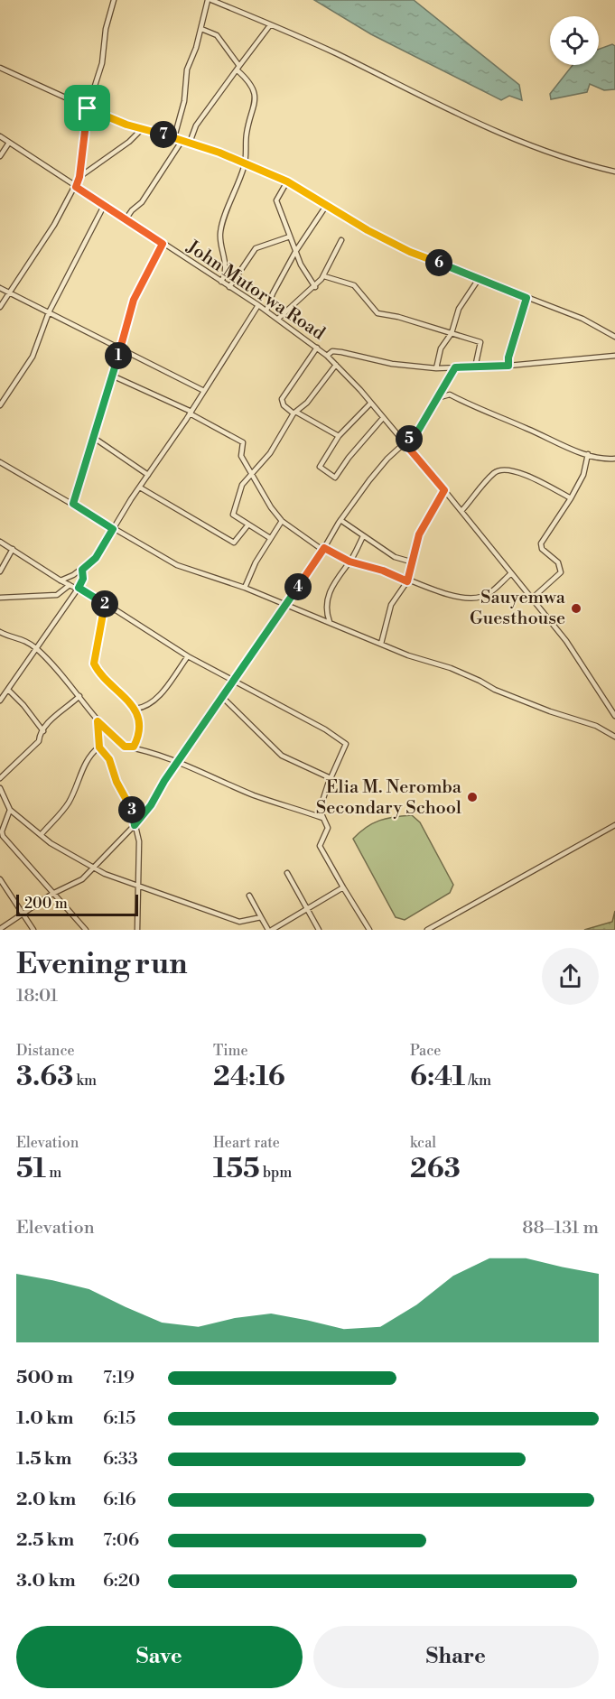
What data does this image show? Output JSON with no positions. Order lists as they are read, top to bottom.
{
  "streets": {
    "street": ["John Mutorwa Road"]
  },
  "places": ["Sauyemwa Guesthouse", "Elia M. Neromba Secondary School"],
  "scale_bar": "200 m",
  "page": {
    "pins": [
      "7",
      "6",
      "1",
      "5",
      "4",
      "2",
      "3"
    ],
    "scale": "200 m",
    "heading": ["Evening run", "18:01"],
    "stats": [
      ["Distance", "3.63 km"],
      ["Time", "24:16"],
      ["Pace", "6:41 /km"],
      ["Elevation", "51 m"],
      ["Heart rate", "155 bpm"],
      ["kcal", "263"]
    ],
    "chart": ["Elevation", "88–131 m"],
    "list": [
      {
        "name": "500 m",
        "note": "7:19"
      },
      {
        "name": "1.0 km",
        "note": "6:15"
      },
      {
        "name": "1.5 km",
        "note": "6:33"
      },
      {
        "name": "2.0 km",
        "note": "6:16"
      },
      {
        "name": "2.5 km",
        "note": "7:06"
      },
      {
        "name": "3.0 km",
        "note": "6:20"
      }
    ],
    "buttons": ["Save", "Share"]
  }
}
